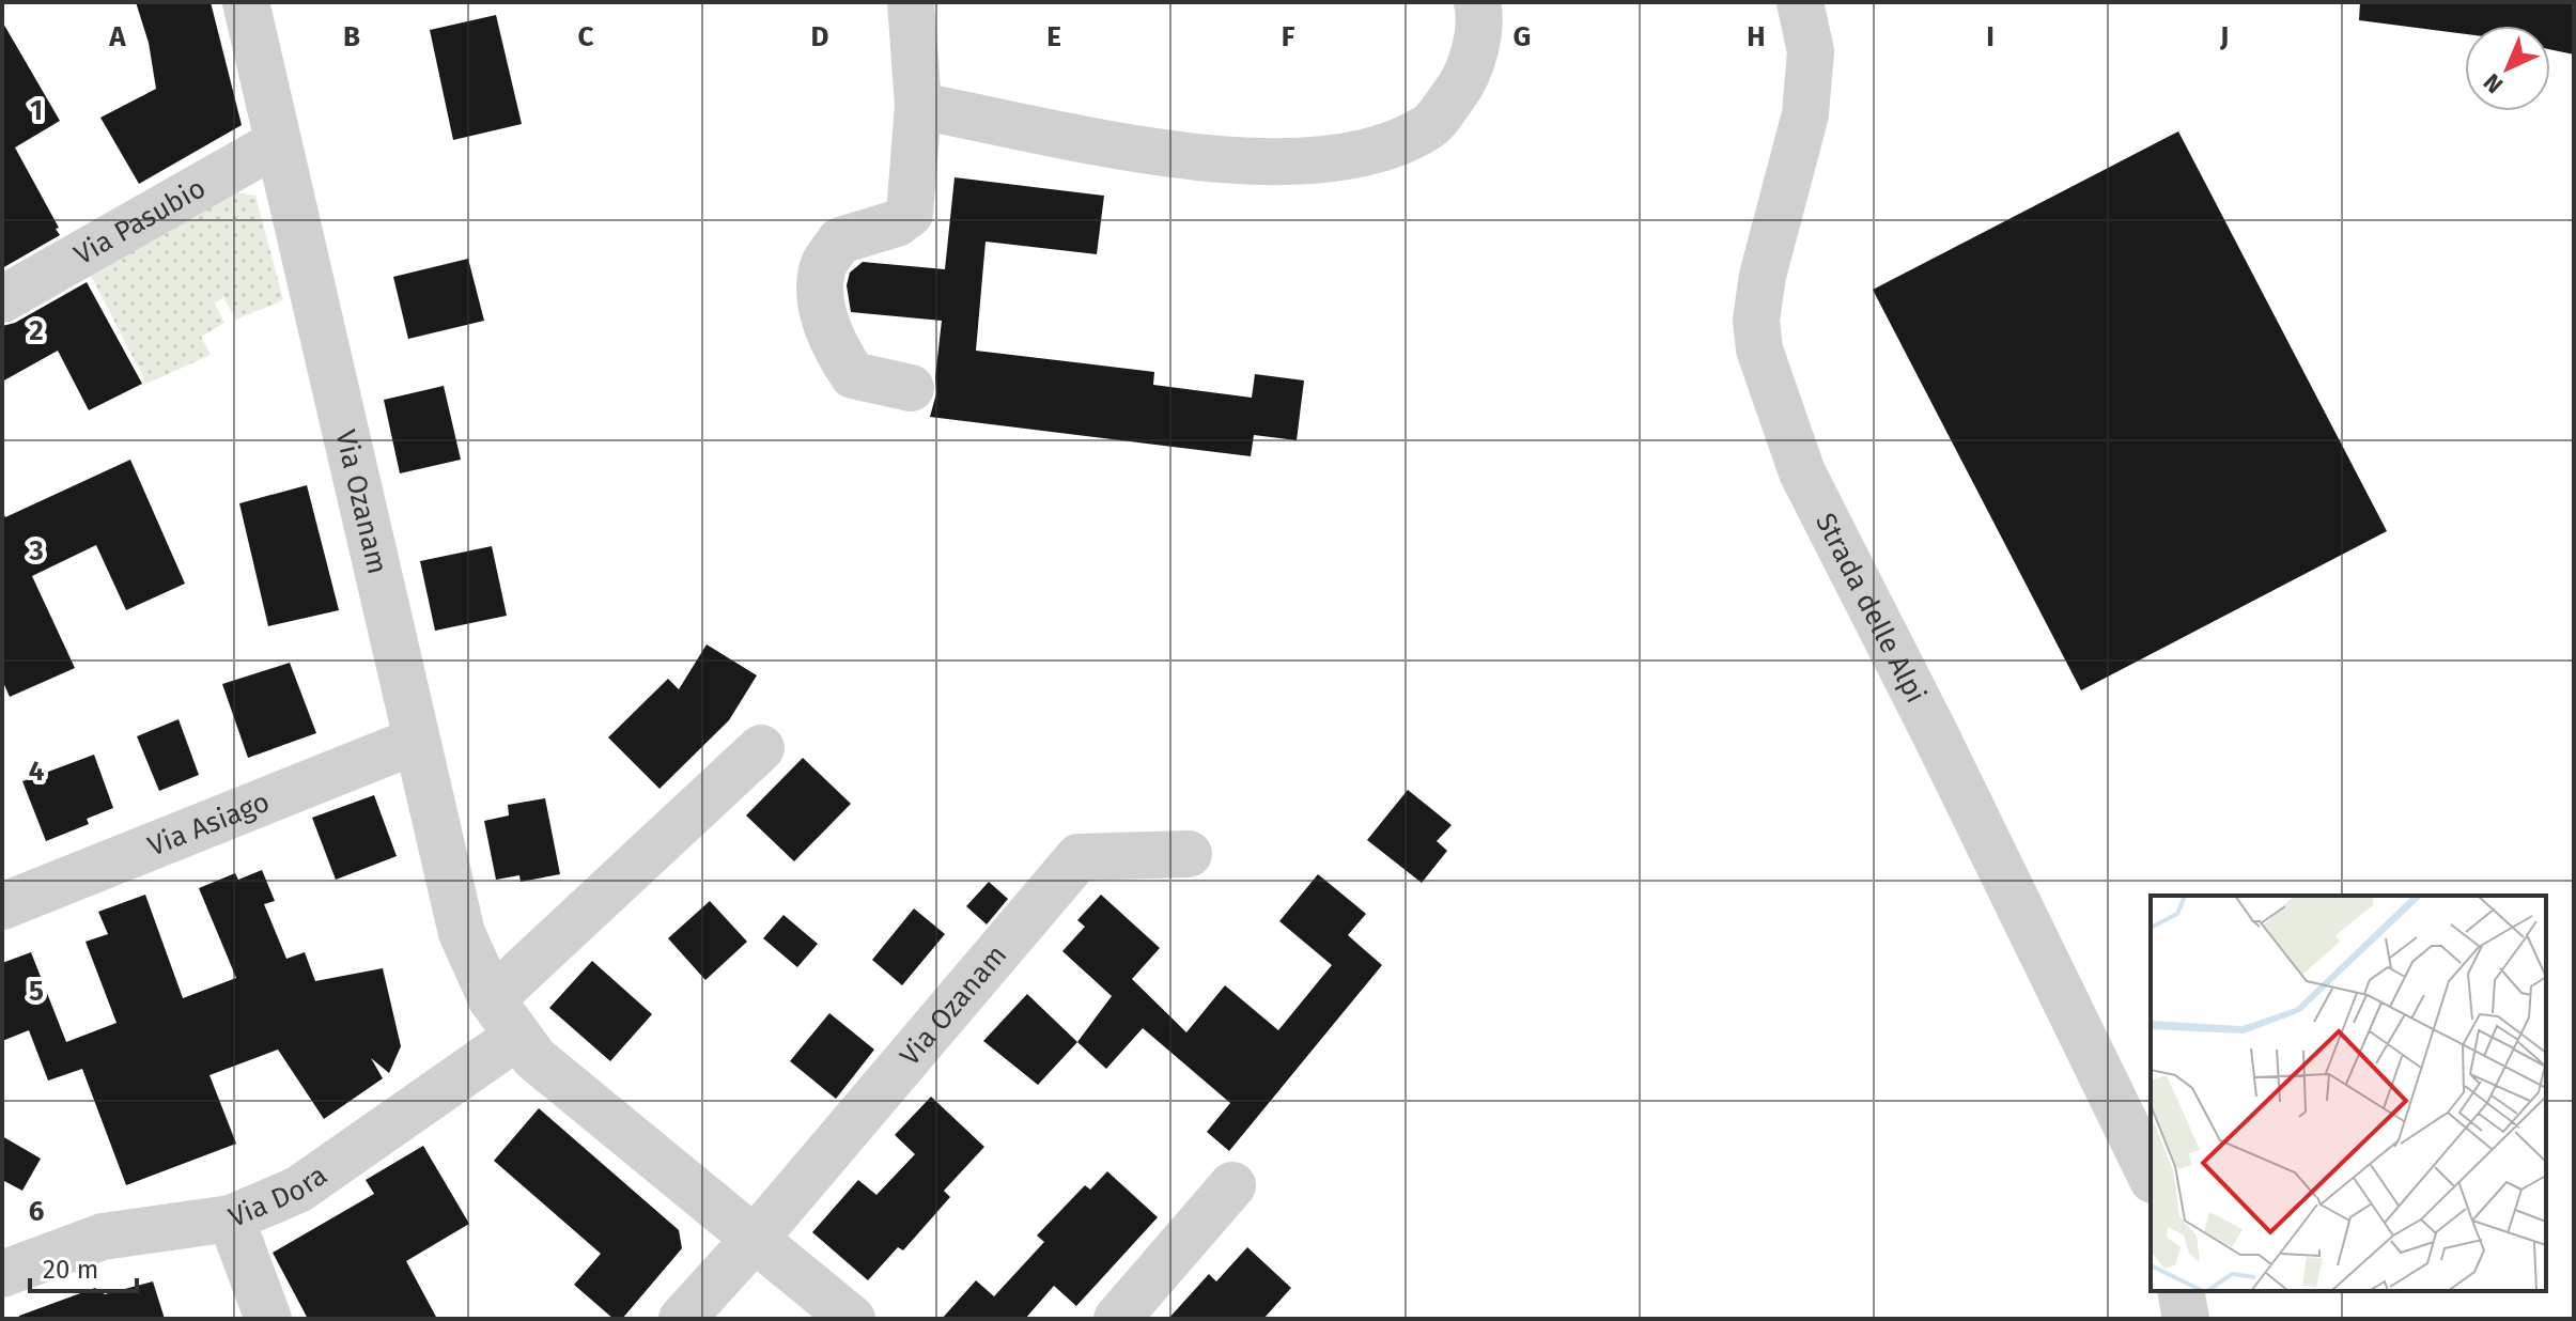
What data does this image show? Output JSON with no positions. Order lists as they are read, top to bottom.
{
  "streets": {
    "street": [
      "Via Pasubio",
      "Via Ozanam",
      "Strada delle Alpi",
      "Via Asiago",
      "Via Dora"
    ]
  },
  "crossings": [
    ["Via Pasubio", "Via Ozanam"],
    ["Via Ozanam", "Via Asiago"],
    ["Via Ozanam", "Via Dora"]
  ],
  "scale_bar": "20 m",
  "north": "bottom left",
  "grid": {
    "columns": [
      "A",
      "B",
      "C",
      "D",
      "E",
      "F",
      "G",
      "H",
      "I",
      "J"
    ],
    "rows": [
      "1",
      "2",
      "3",
      "4",
      "5",
      "6"
    ]
  }
}
